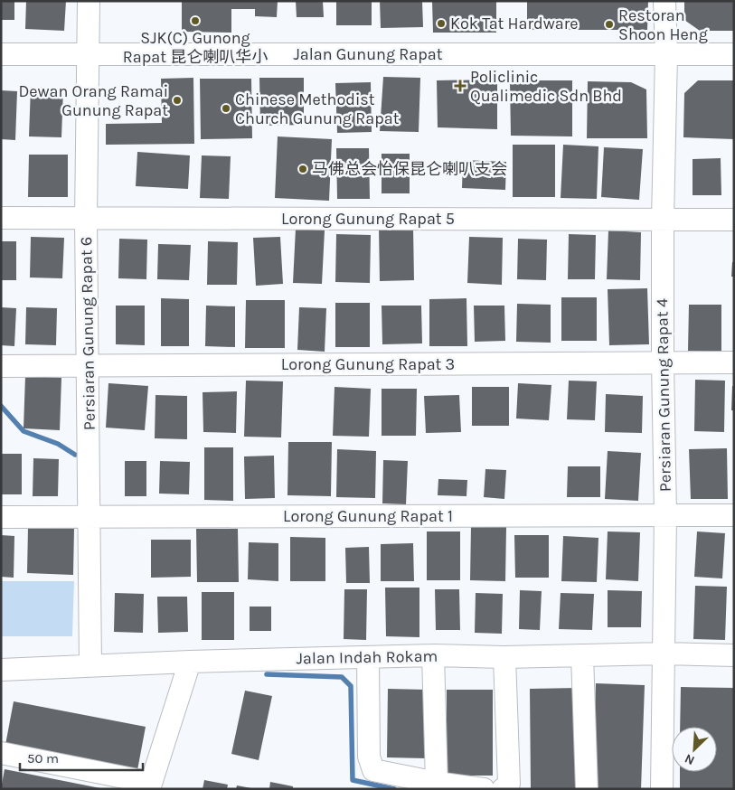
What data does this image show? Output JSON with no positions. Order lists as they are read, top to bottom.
{
  "streets": {
    "street": [
      "Jalan Gunung Rapat",
      "Lorong Gunung Rapat 5",
      "Persiaran Gunung Rapat 6",
      "Lorong Gunung Rapat 3",
      "Persiaran Gunung Rapat 4",
      "Lorong Gunung Rapat 1",
      "Jalan Indah Rokam"
    ]
  },
  "crossings": [
    ["Jalan Gunung Rapat", "Persiaran Gunung Rapat 6"],
    ["Jalan Gunung Rapat", "Persiaran Gunung Rapat 4"],
    ["Lorong Gunung Rapat 5", "Persiaran Gunung Rapat 6"],
    ["Lorong Gunung Rapat 5", "Persiaran Gunung Rapat 4"],
    ["Persiaran Gunung Rapat 6", "Lorong Gunung Rapat 3"],
    ["Persiaran Gunung Rapat 6", "Lorong Gunung Rapat 1"],
    ["Persiaran Gunung Rapat 6", "Jalan Indah Rokam"],
    ["Lorong Gunung Rapat 3", "Persiaran Gunung Rapat 4"],
    ["Persiaran Gunung Rapat 4", "Lorong Gunung Rapat 1"],
    ["Persiaran Gunung Rapat 4", "Jalan Indah Rokam"]
  ],
  "places": {
    "other": [
      "SJK(C) Gunong Rapat 昆仑喇叭华小",
      "Kok Tat Hardware",
      "Restoran Shoon Heng",
      "Dewan Orang Ramai Gunung Rapat",
      "Chinese Methodist Church Gunung Rapat",
      "马佛总会怡保昆仑喇叭支会"
    ],
    "health": ["Policlinic Qualimedic Sdn Bhd"]
  },
  "scale_bar": "50 m",
  "north": "bottom left"
}
